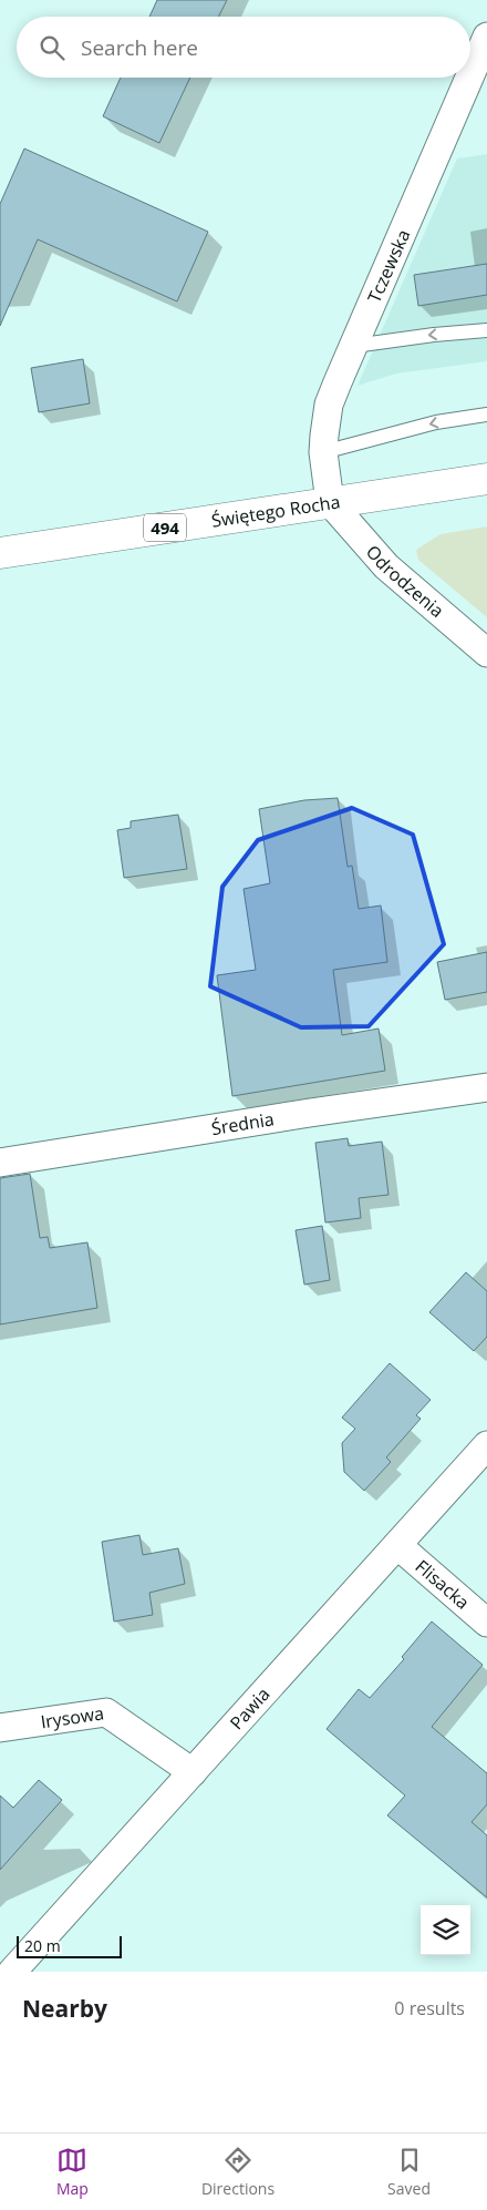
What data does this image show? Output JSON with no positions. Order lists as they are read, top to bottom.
{
  "streets": {
    "main road": ["Świętego Rocha", "494"],
    "street": [
      "Tczewska",
      "Odrodzenia",
      "Średnia",
      "Flisacka",
      "Pawia",
      "Irysowa"
    ]
  },
  "crossings": [
    ["Tczewska", "Świętego Rocha"],
    ["Tczewska", "Odrodzenia"],
    ["Świętego Rocha", "Odrodzenia"],
    ["Flisacka", "Pawia"],
    ["Pawia", "Irysowa"]
  ],
  "scale_bar": "20 m",
  "page": {
    "search": "Search here",
    "scale": "20 m",
    "heading": ["Nearby", "0 results"],
    "nav": ["Map", "Directions", "Saved"]
  }
}
